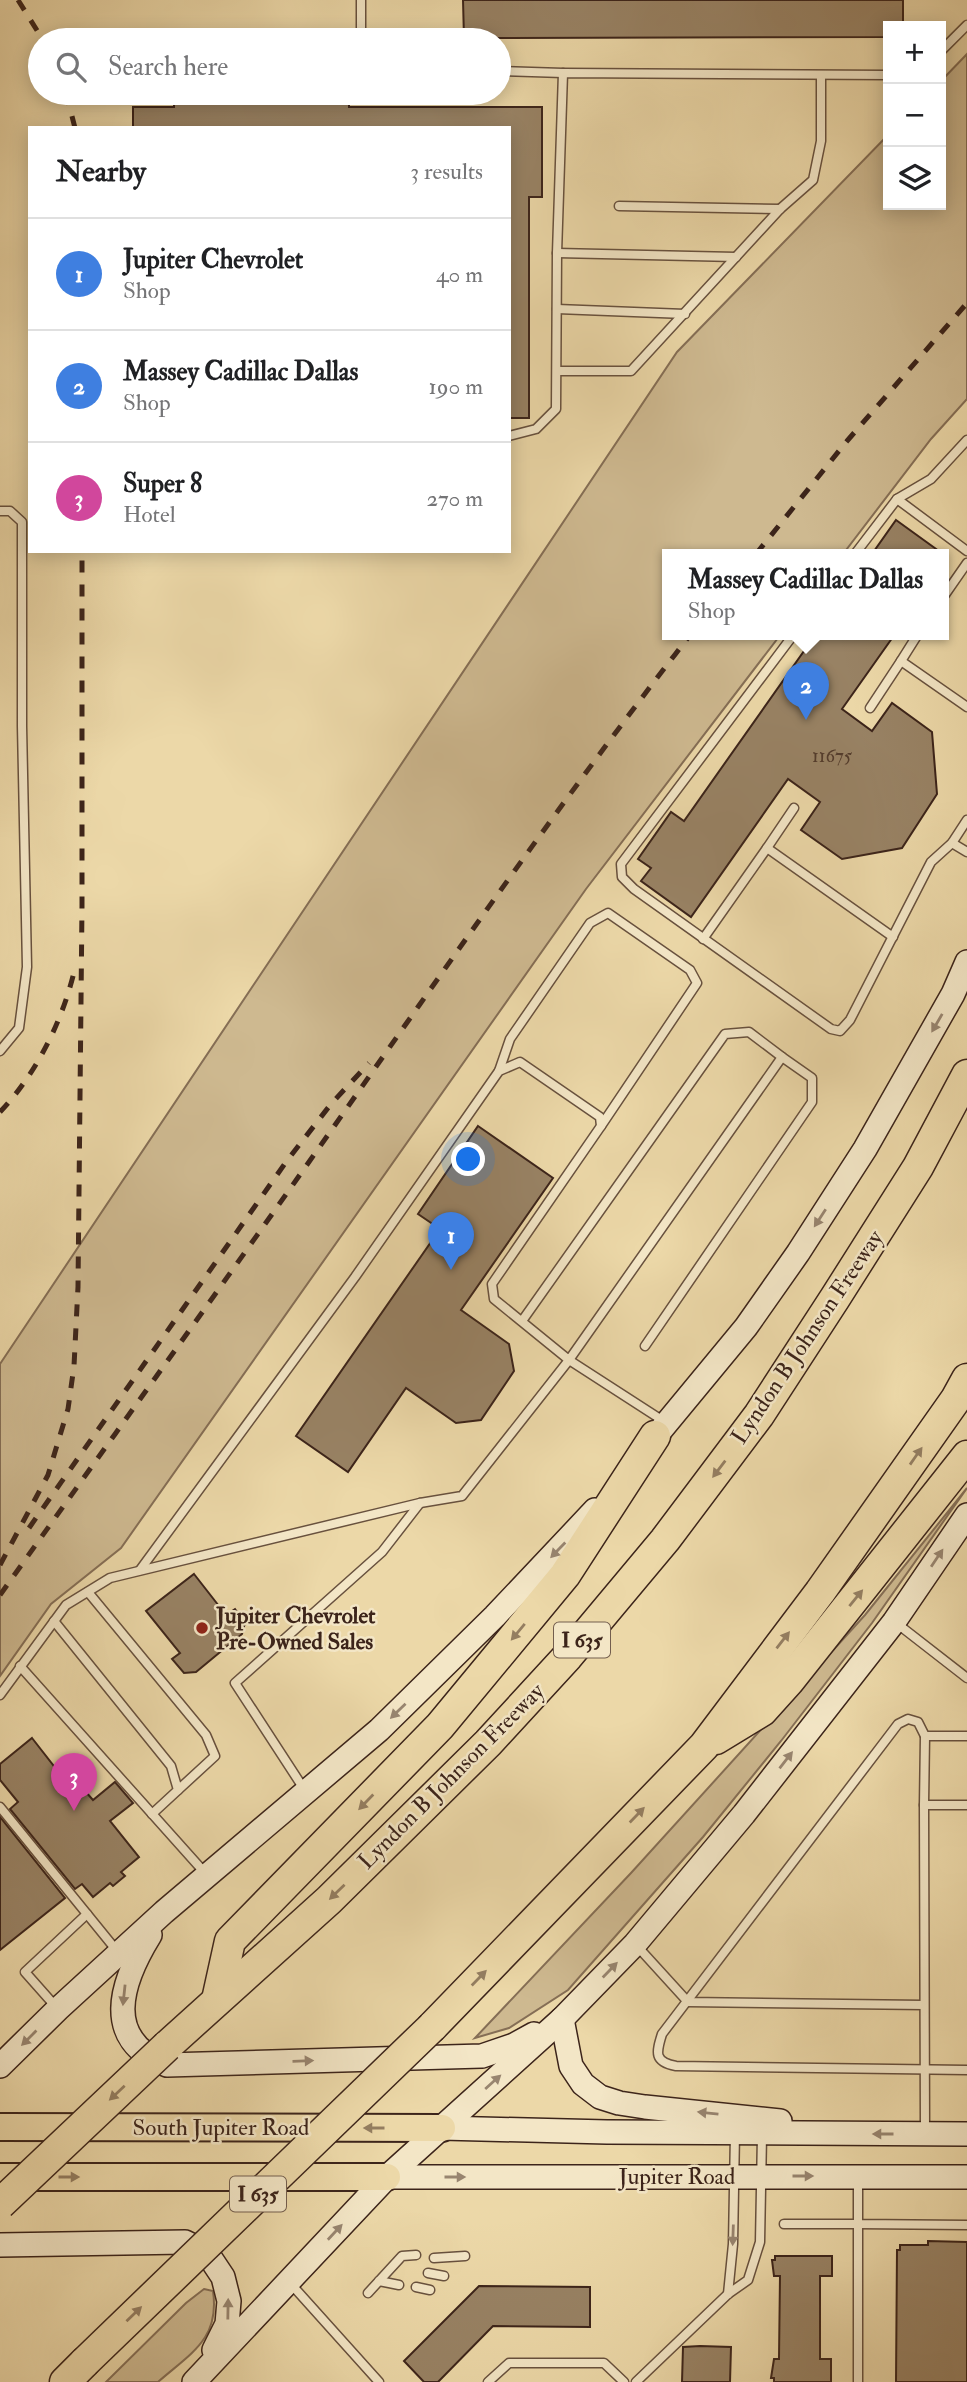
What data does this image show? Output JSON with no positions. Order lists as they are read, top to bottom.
{
  "streets": {
    "highway": ["Lyndon B Johnson Freeway", "I 635"],
    "main road": ["South Jupiter Road", "Jupiter Road"]
  },
  "crossings": [
    ["South Jupiter Road", "Jupiter Road"]
  ],
  "places": ["Jupiter Chevrolet Pre-Owned Sales"],
  "house_numbers": ["11675"],
  "page": {
    "map_buttons": ["+", "−"],
    "search": "Search here",
    "heading": ["Nearby", "3 results"],
    "list": [
      {
        "mark": "1",
        "name": "Jupiter Chevrolet",
        "note": "Shop",
        "value": "40 m"
      },
      {
        "mark": "2",
        "name": "Massey Cadillac Dallas",
        "note": "Shop",
        "value": "190 m"
      },
      {
        "mark": "3",
        "name": "Super 8",
        "note": "Hotel",
        "value": "270 m"
      }
    ],
    "popup": ["Massey Cadillac Dallas", "Shop"],
    "pins": ["2", "1", "3"]
  }
}
